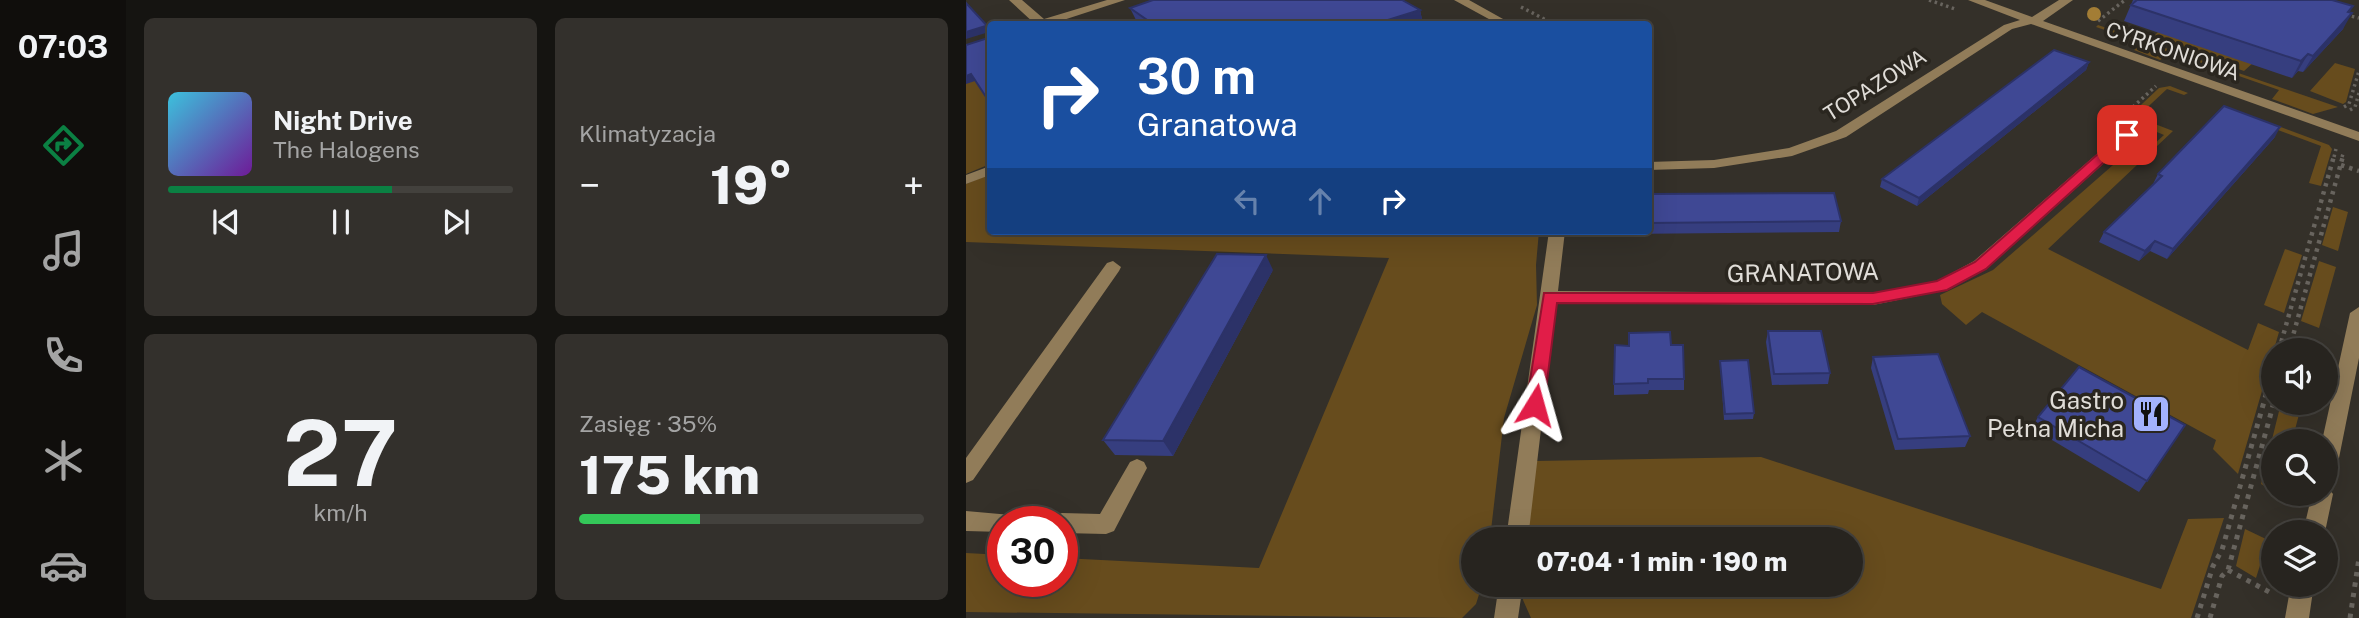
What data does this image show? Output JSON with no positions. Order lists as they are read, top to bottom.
{
  "streets": {
    "street": ["CYRKONIOWA", "TOPAZOWA", "GRANATOWA"]
  },
  "crossings": [
    ["CYRKONIOWA", "TOPAZOWA"]
  ],
  "places": {
    "restaurant": ["Gastro Pełna Micha"]
  },
  "page": {
    "tabs": "07:03",
    "tile": [
      "Klimatyzacja",
      ["27", "km/h"],
      ["Zasięg · 35%", "175 km"]
    ],
    "turn": ["30 m", "Granatowa"],
    "song": ["Night Drive", "The Halogens"],
    "heat": ["−", "19°", "+"],
    "limit": "30",
    "trip": "07:04 · 1 min · 190 m"
  }
}
